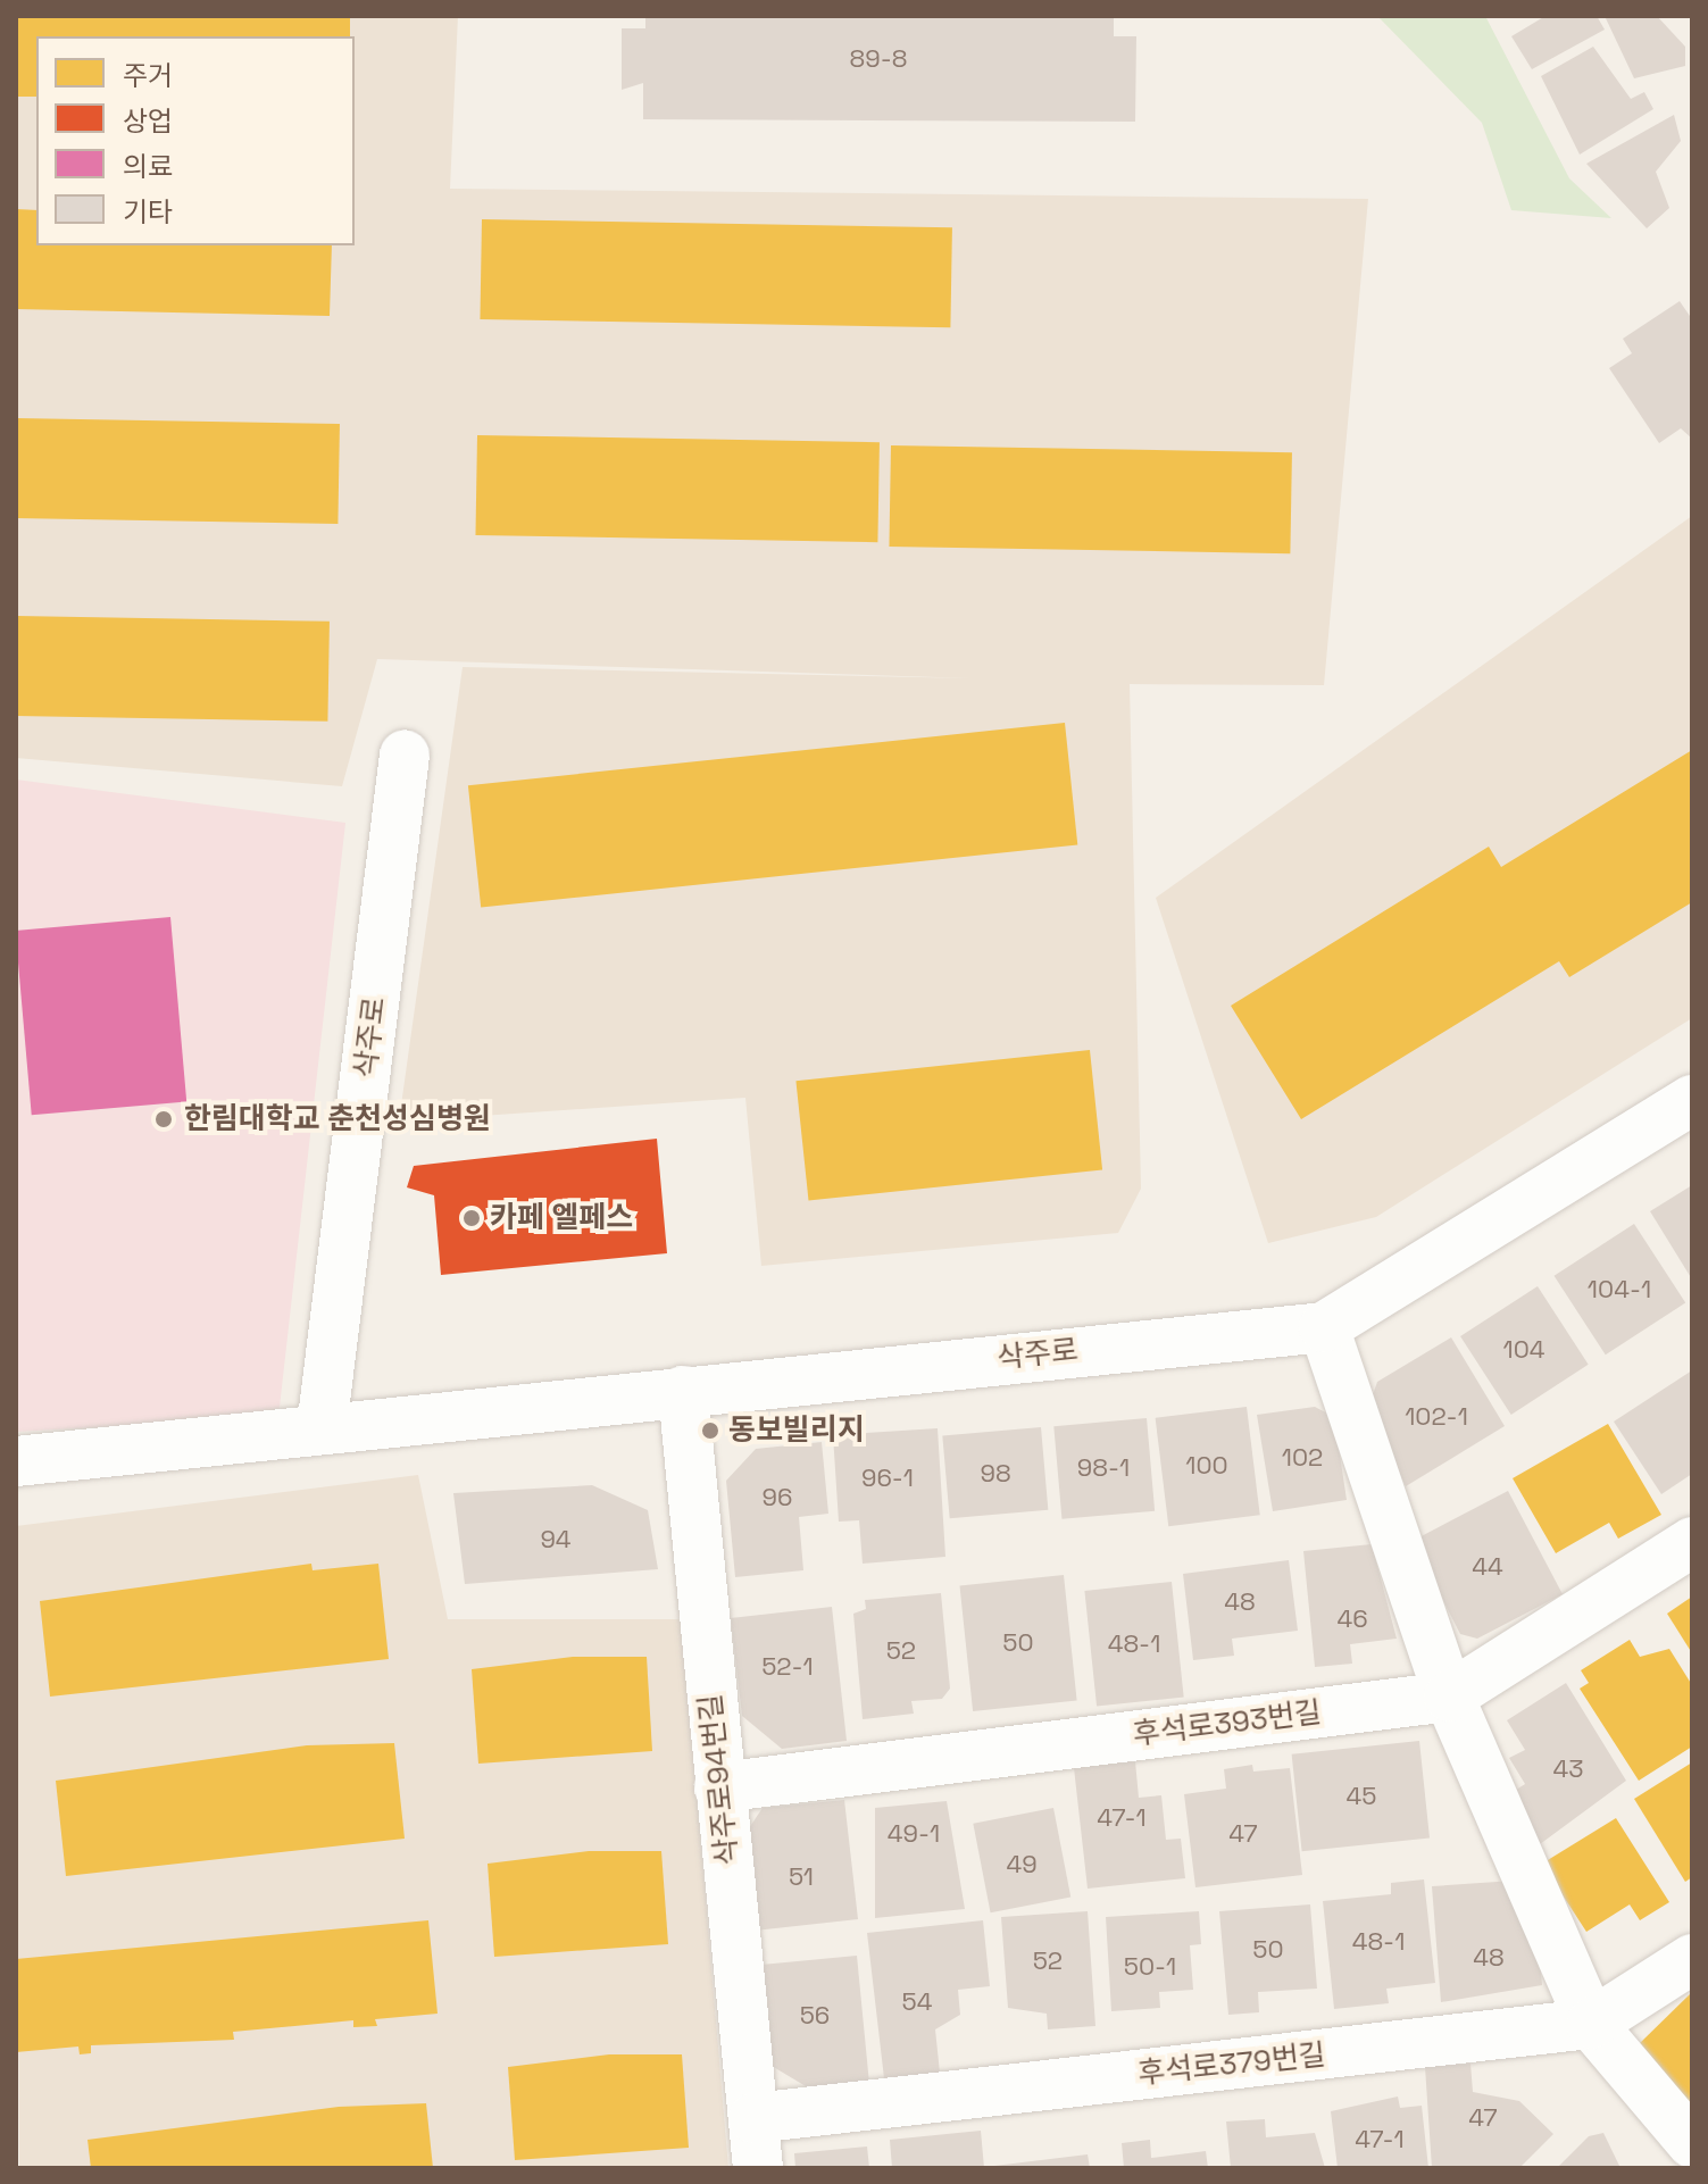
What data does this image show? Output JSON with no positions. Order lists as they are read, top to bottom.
{
  "streets": {
    "street": [
      "삭주로",
      "후석로393번길",
      "삭주로94번길",
      "후석로379번길"
    ]
  },
  "crossings": [
    ["삭주로", "삭주로94번길"],
    ["후석로393번길", "삭주로94번길"],
    ["삭주로94번길", "후석로379번길"]
  ],
  "places": ["한림대학교 춘천성심병원", "카페 엘페스", "동보빌리지"],
  "house_numbers": [
    "89-8",
    "104-1",
    "104",
    "102-1",
    "102",
    "100",
    "98-1",
    "98",
    "96-1",
    "96",
    "94",
    "44",
    "48",
    "46",
    "50",
    "48-1",
    "52",
    "52-1",
    "43",
    "45",
    "47-1",
    "49-1",
    "47",
    "49",
    "51",
    "48-1",
    "50",
    "48",
    "52",
    "50-1",
    "54",
    "56",
    "47",
    "47-1"
  ],
  "legend": [
    "주거",
    "상업",
    "의료",
    "기타"
  ]
}
